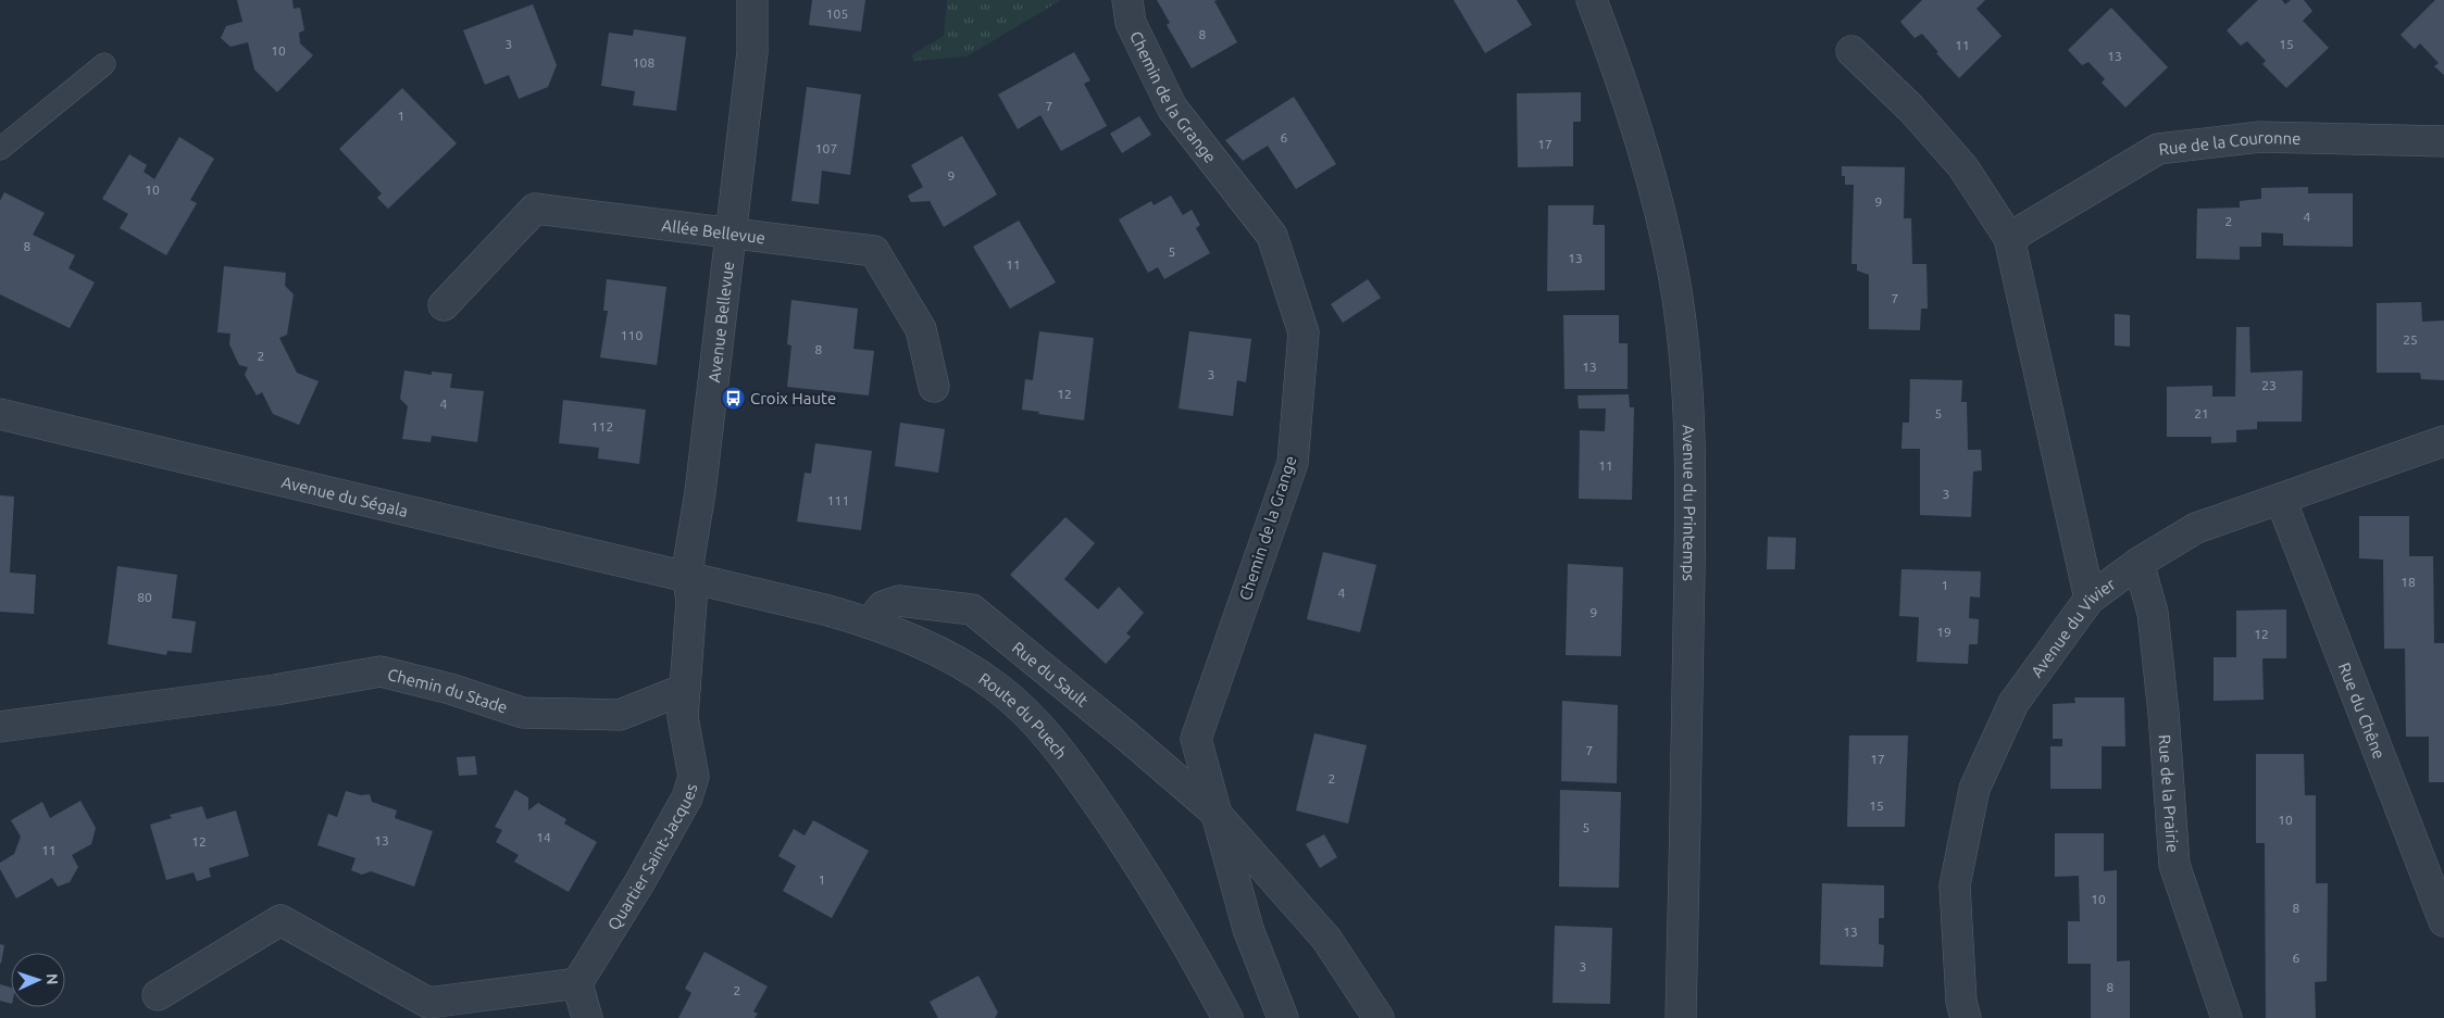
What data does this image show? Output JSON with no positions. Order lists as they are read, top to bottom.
{
  "streets": {
    "street": [
      "Chemin de la Grange",
      "Rue de la Couronne",
      "Allée Bellevue",
      "Avenue Bellevue",
      "Avenue du Ségala",
      "Avenue du Printemps",
      "Avenue du Vivier",
      "Rue du Sault",
      "Chemin du Stade",
      "Rue du Chêne",
      "Route du Puech",
      "Rue de la Prairie",
      "Quartier Saint-Jacques"
    ]
  },
  "crossings": [
    ["Chemin de la Grange", "Rue du Sault"],
    ["Allée Bellevue", "Avenue Bellevue"],
    ["Avenue Bellevue", "Avenue du Ségala"],
    ["Avenue Bellevue", "Route du Puech"],
    ["Avenue du Ségala", "Route du Puech"],
    ["Avenue du Vivier", "Rue du Chêne"],
    ["Avenue du Vivier", "Rue de la Prairie"],
    ["Rue du Sault", "Route du Puech"],
    ["Chemin du Stade", "Quartier Saint-Jacques"]
  ],
  "places": {
    "bus stop": ["Croix Haute"]
  },
  "house_numbers": [
    "105",
    "8",
    "3",
    "15",
    "11",
    "10",
    "13",
    "108",
    "7",
    "1",
    "6",
    "17",
    "107",
    "9",
    "10",
    "9",
    "4",
    "2",
    "8",
    "5",
    "13",
    "11",
    "7",
    "110",
    "25",
    "8",
    "2",
    "13",
    "3",
    "23",
    "12",
    "4",
    "5",
    "21",
    "112",
    "11",
    "3",
    "111",
    "18",
    "1",
    "4",
    "80",
    "9",
    "19",
    "12",
    "7",
    "17",
    "2",
    "15",
    "10",
    "5",
    "14",
    "13",
    "12",
    "11",
    "1",
    "10",
    "8",
    "13",
    "6",
    "3",
    "8",
    "2"
  ],
  "north": "right"
}
